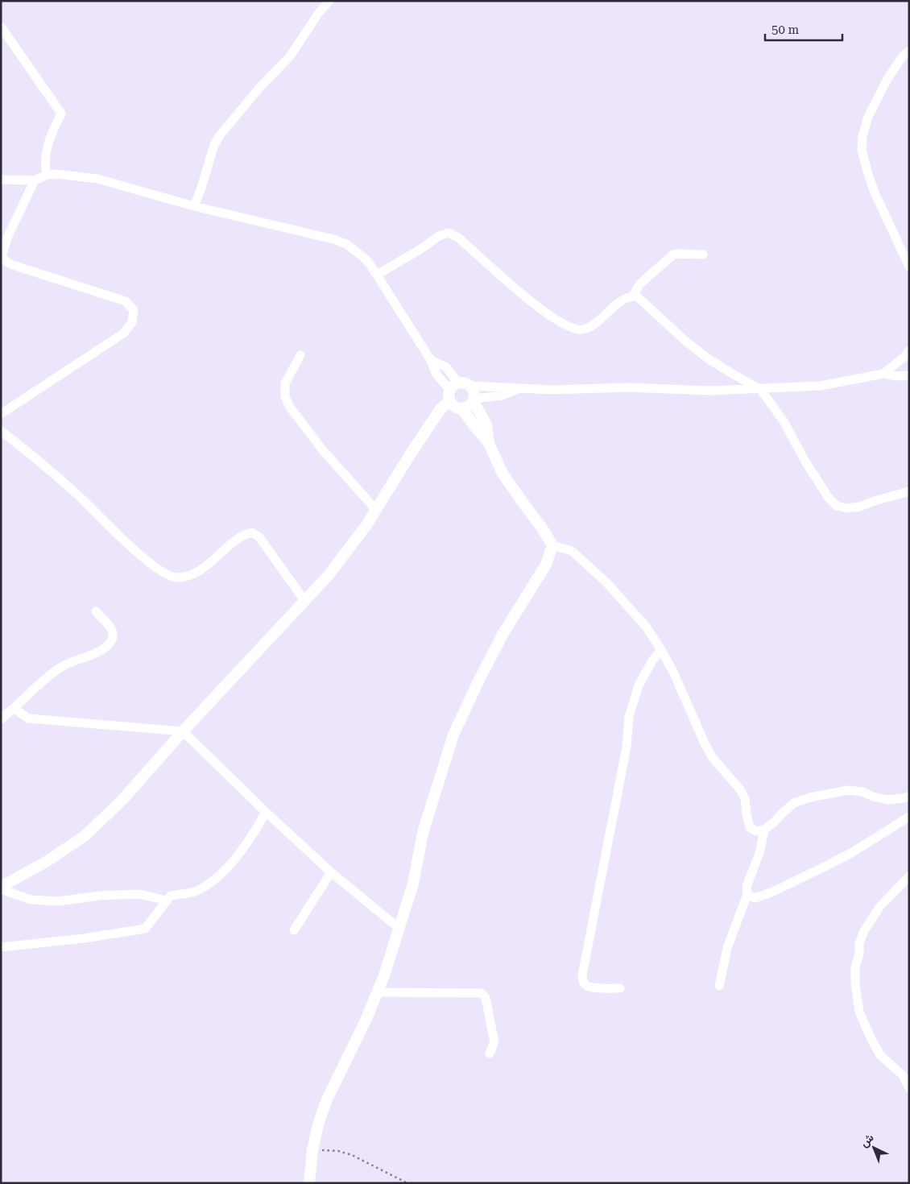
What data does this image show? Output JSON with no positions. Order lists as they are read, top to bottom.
{
  "scale_bar": "50 m",
  "north": "top left"
}
